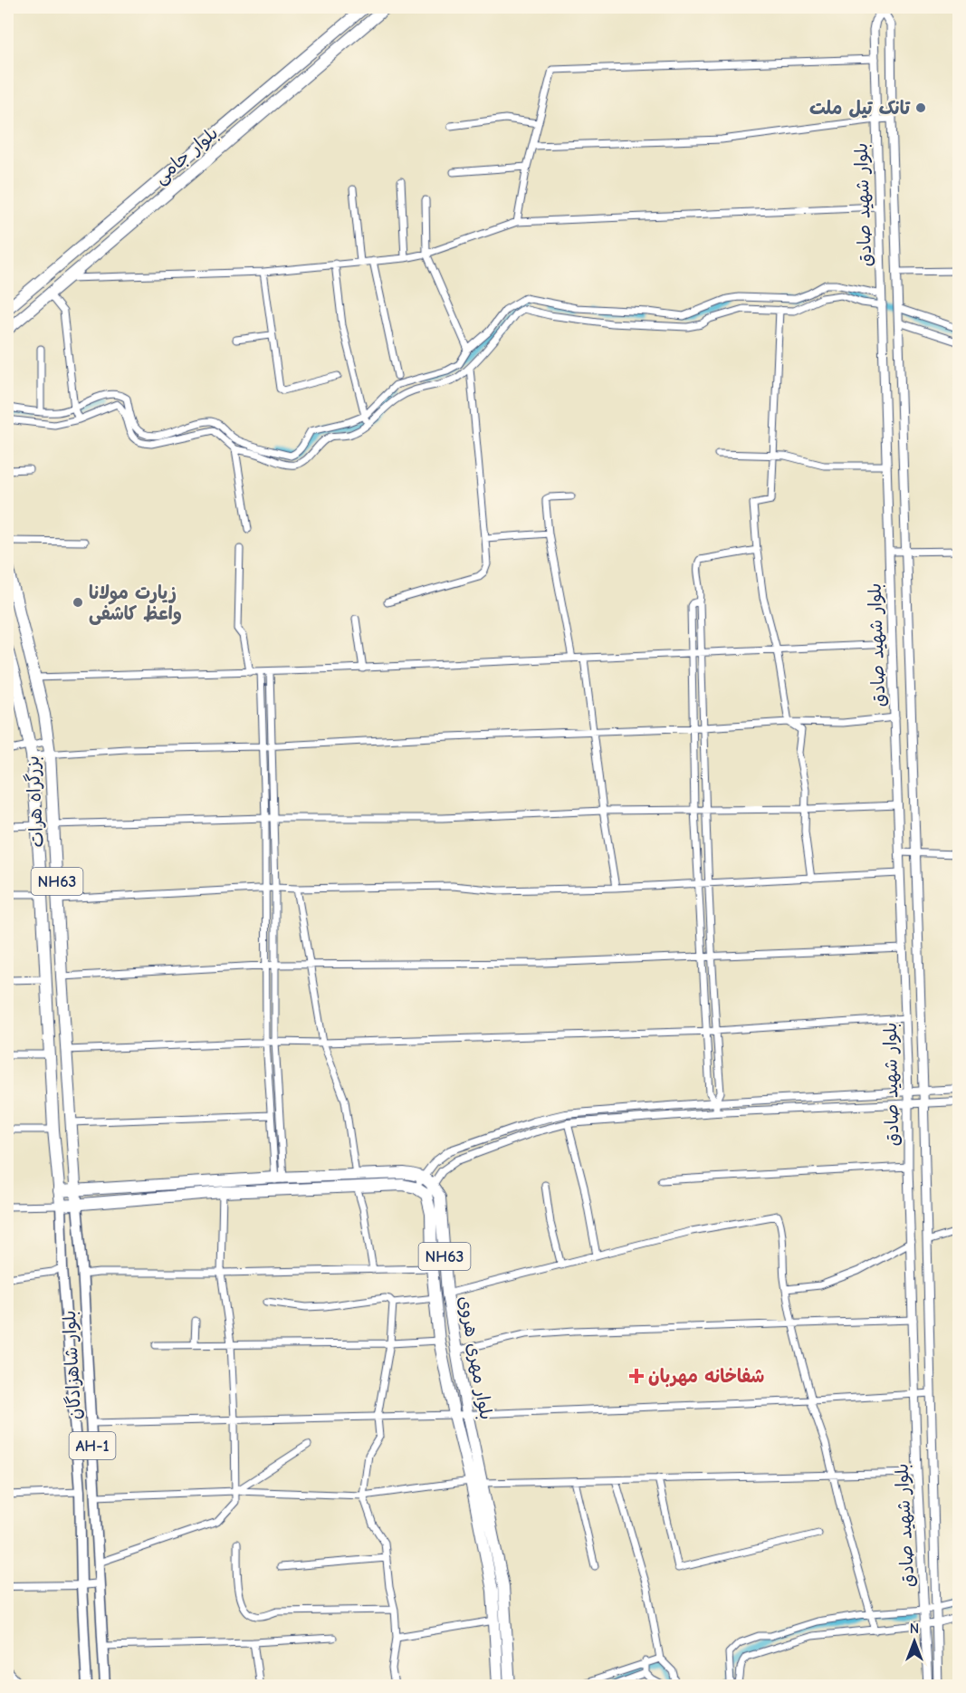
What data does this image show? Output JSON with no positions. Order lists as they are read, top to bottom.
{
  "streets": {
    "highway": [
      "بلوار جامی",
      "بزرگراه هرات",
      "NH63",
      "بلوار مهری هروی"
    ],
    "main road": ["بلوار شهید صادق", "بلوار شاهزادگان", "AH-1"]
  },
  "crossings": [
    ["بزرگراه هرات", "بلوار شاهزادگان"]
  ],
  "places": {
    "other": ["تانک تیل ملت", "زیارت مولانا واعظ کاشفی"],
    "health": ["شفاخانه مهربان"]
  },
  "north": "top"
}
